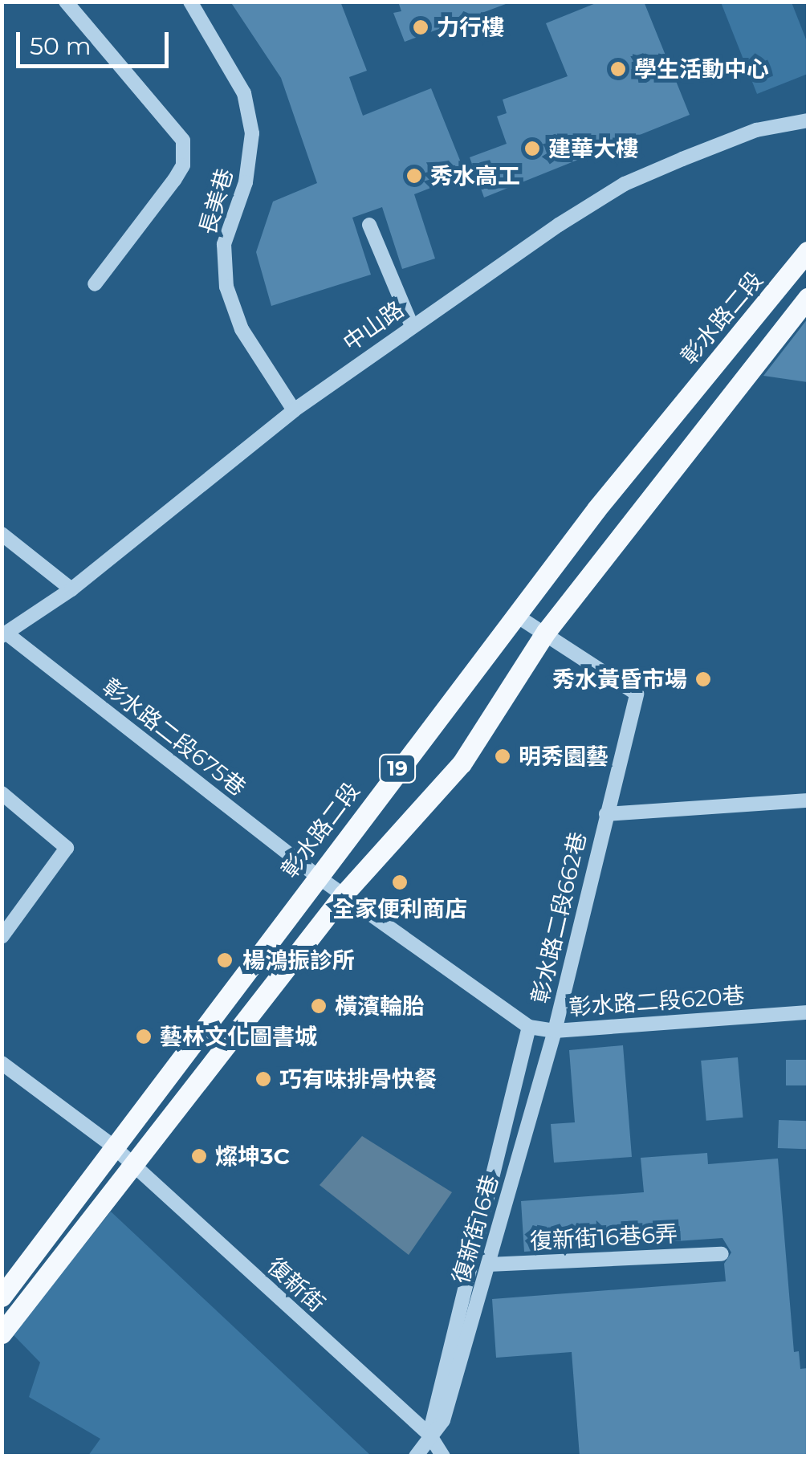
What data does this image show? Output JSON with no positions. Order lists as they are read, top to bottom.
{
  "streets": {
    "main road": ["彰水路二段", "19"],
    "street": [
      "長美巷",
      "中山路",
      "彰水路二段675巷",
      "彰水路二段662巷",
      "彰水路二段620巷",
      "復新街16巷",
      "復新街16巷6弄",
      "復新街"
    ]
  },
  "crossings": [
    ["長美巷", "中山路"],
    ["彰水路二段", "彰水路二段675巷"],
    ["彰水路二段", "彰水路二段662巷"],
    ["彰水路二段", "彰水路二段620巷"],
    ["彰水路二段", "復新街"],
    ["中山路", "彰水路二段675巷"],
    ["彰水路二段675巷", "彰水路二段620巷"],
    ["彰水路二段662巷", "彰水路二段620巷"],
    ["彰水路二段662巷", "復新街16巷"],
    ["彰水路二段620巷", "復新街16巷"],
    ["復新街16巷", "復新街16巷6弄"],
    ["復新街16巷", "復新街"]
  ],
  "places": [
    "力行樓",
    "學生活動中心",
    "建華大樓",
    "秀水高工",
    "秀水黃昏市場",
    "明秀園藝",
    "全家便利商店",
    "楊鴻振診所",
    "橫濱輪胎",
    "藝林文化圖書城",
    "巧有味排骨快餐",
    "燦坤3C"
  ],
  "scale_bar": "50 m"
}
